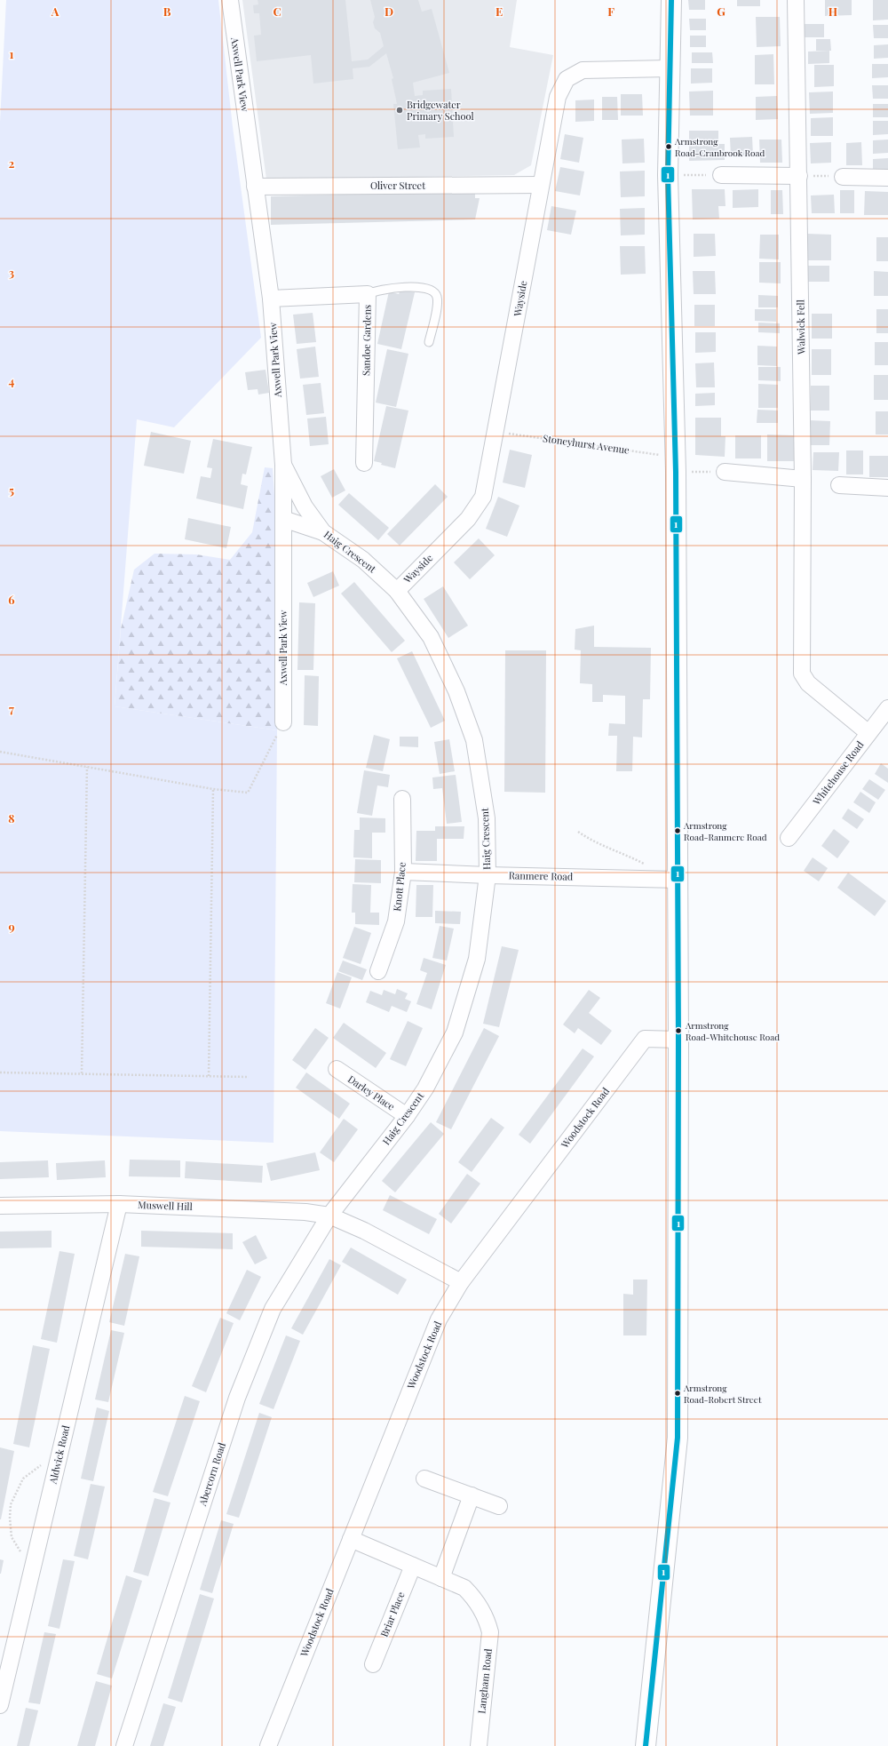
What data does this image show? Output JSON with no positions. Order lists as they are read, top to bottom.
{
  "streets": {
    "street": [
      "Axwell Park View",
      "Oliver Street",
      "Wayside",
      "Walwick Fell",
      "Sandoe Gardens",
      "Haig Crescent",
      "Whitehouse Road",
      "Ranmere Road",
      "Knott Place",
      "Darley Place",
      "Woodstock Road",
      "Muswell Hill",
      "Aldwick Road",
      "Abercorn Road",
      "Briar Place",
      "Langham Road"
    ],
    "path": ["Stoneyhurst Avenue"]
  },
  "crossings": [
    ["Axwell Park View", "Oliver Street"],
    ["Axwell Park View", "Sandoe Gardens"],
    ["Axwell Park View", "Haig Crescent"],
    ["Oliver Street", "Wayside"],
    ["Wayside", "Stoneyhurst Avenue"],
    ["Wayside", "Haig Crescent"],
    ["Walwick Fell", "Whitehouse Road"],
    ["Haig Crescent", "Ranmere Road"],
    ["Haig Crescent", "Darley Place"],
    ["Haig Crescent", "Muswell Hill"],
    ["Haig Crescent", "Abercorn Road"],
    ["Ranmere Road", "Knott Place"],
    ["Woodstock Road", "Muswell Hill"],
    ["Woodstock Road", "Langham Road"],
    ["Muswell Hill", "Aldwick Road"],
    ["Muswell Hill", "Abercorn Road"],
    ["Briar Place", "Langham Road"]
  ],
  "places": [
    "Bridgewater Primary School",
    "Armstrong Road-Cranbrook Road",
    "Armstrong Road-Ranmere Road",
    "Armstrong Road-Whitehouse Road",
    "Armstrong Road-Robert Street"
  ],
  "lines": ["transit line 1"],
  "grid": {
    "columns": [
      "A",
      "B",
      "C",
      "D",
      "E",
      "F",
      "G",
      "H"
    ],
    "rows": [
      "1",
      "2",
      "3",
      "4",
      "5",
      "6",
      "7",
      "8",
      "9"
    ]
  }
}
